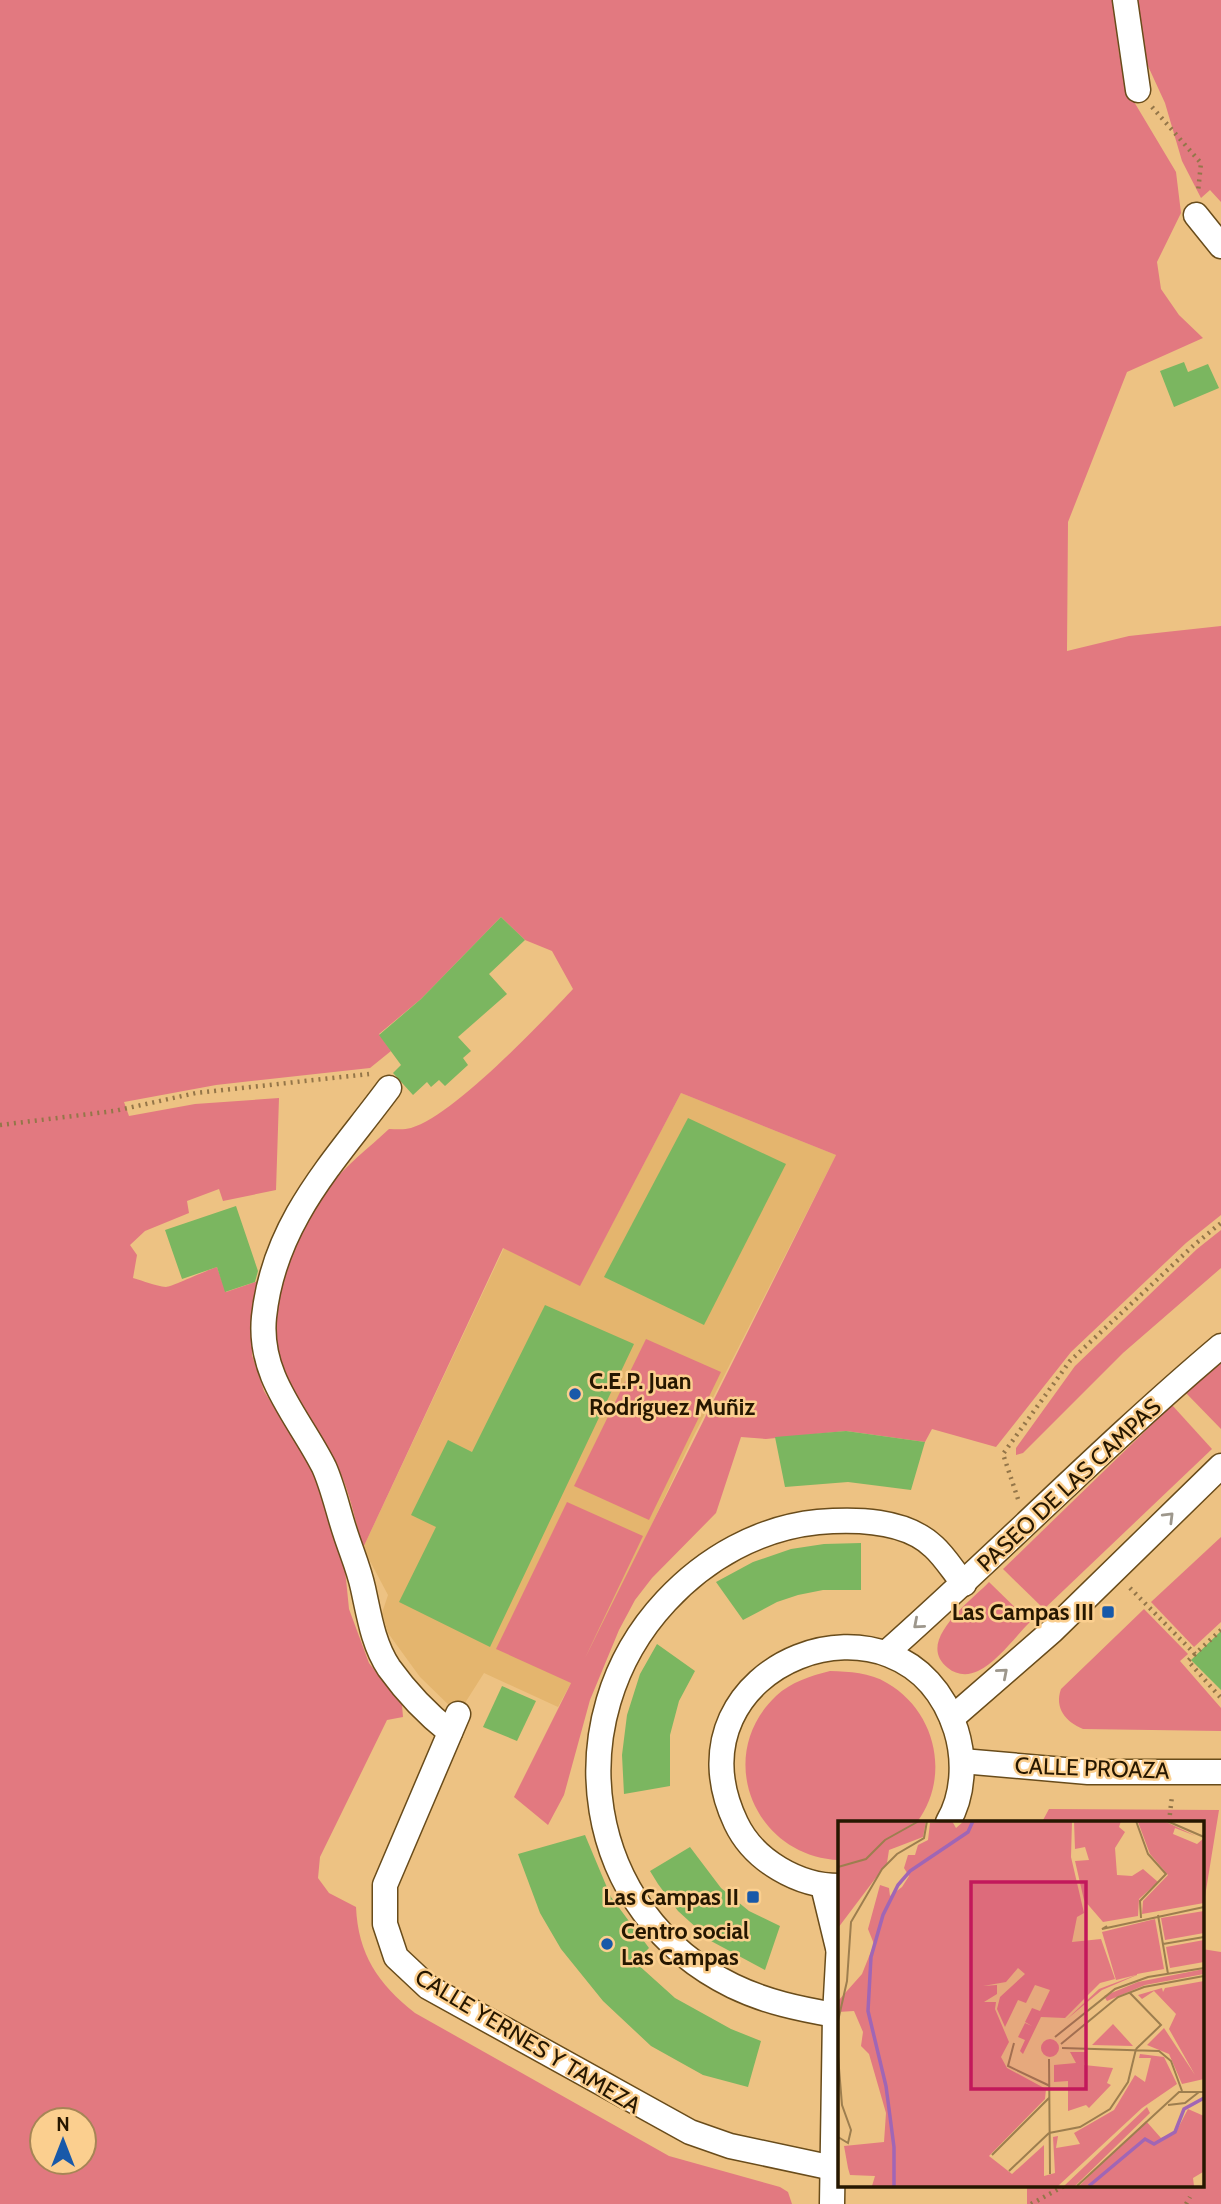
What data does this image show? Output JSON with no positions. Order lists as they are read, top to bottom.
{
  "streets": {
    "street": ["PASEO DE LAS CAMPAS", "CALLE PROAZA", "CALLE YERNES Y TAMEZA"]
  },
  "places": {
    "other": ["C.E.P. Juan Rodríguez Muñiz", "Centro social Las Campas"],
    "transit": ["Las Campas III", "Las Campas II"]
  },
  "north": "top"
}
